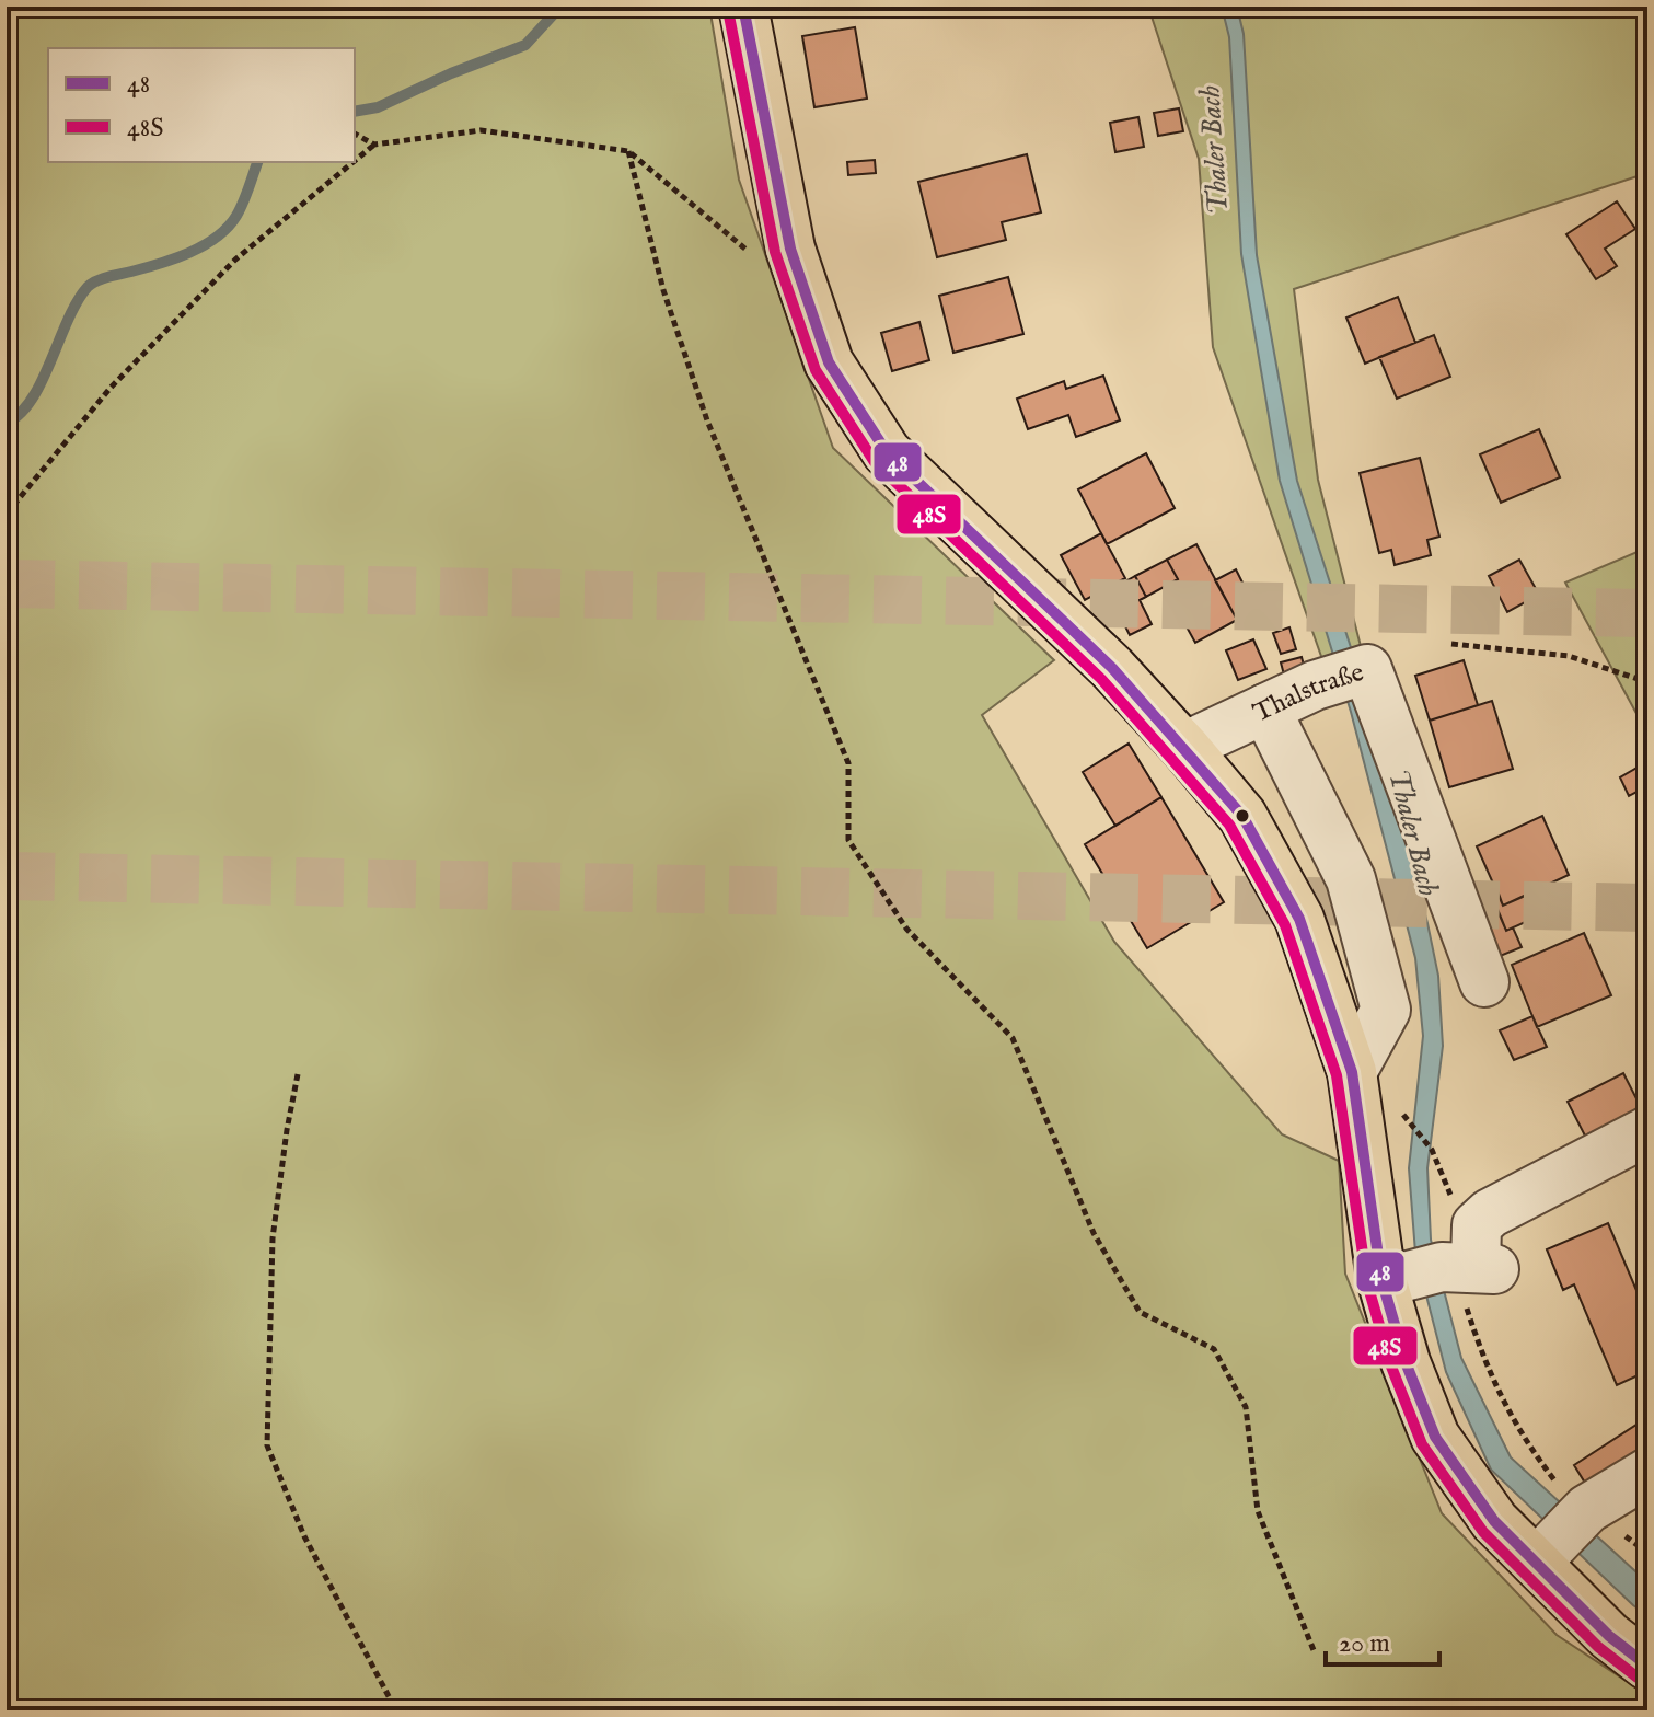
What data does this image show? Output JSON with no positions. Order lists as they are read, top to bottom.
{
  "streets": {
    "lane": ["Thalstraße"]
  },
  "water": ["Thaler Bach"],
  "lines": ["transit line 48", "transit line 48S"],
  "legend": ["48", "48S"],
  "scale_bar": "20 m"
}
